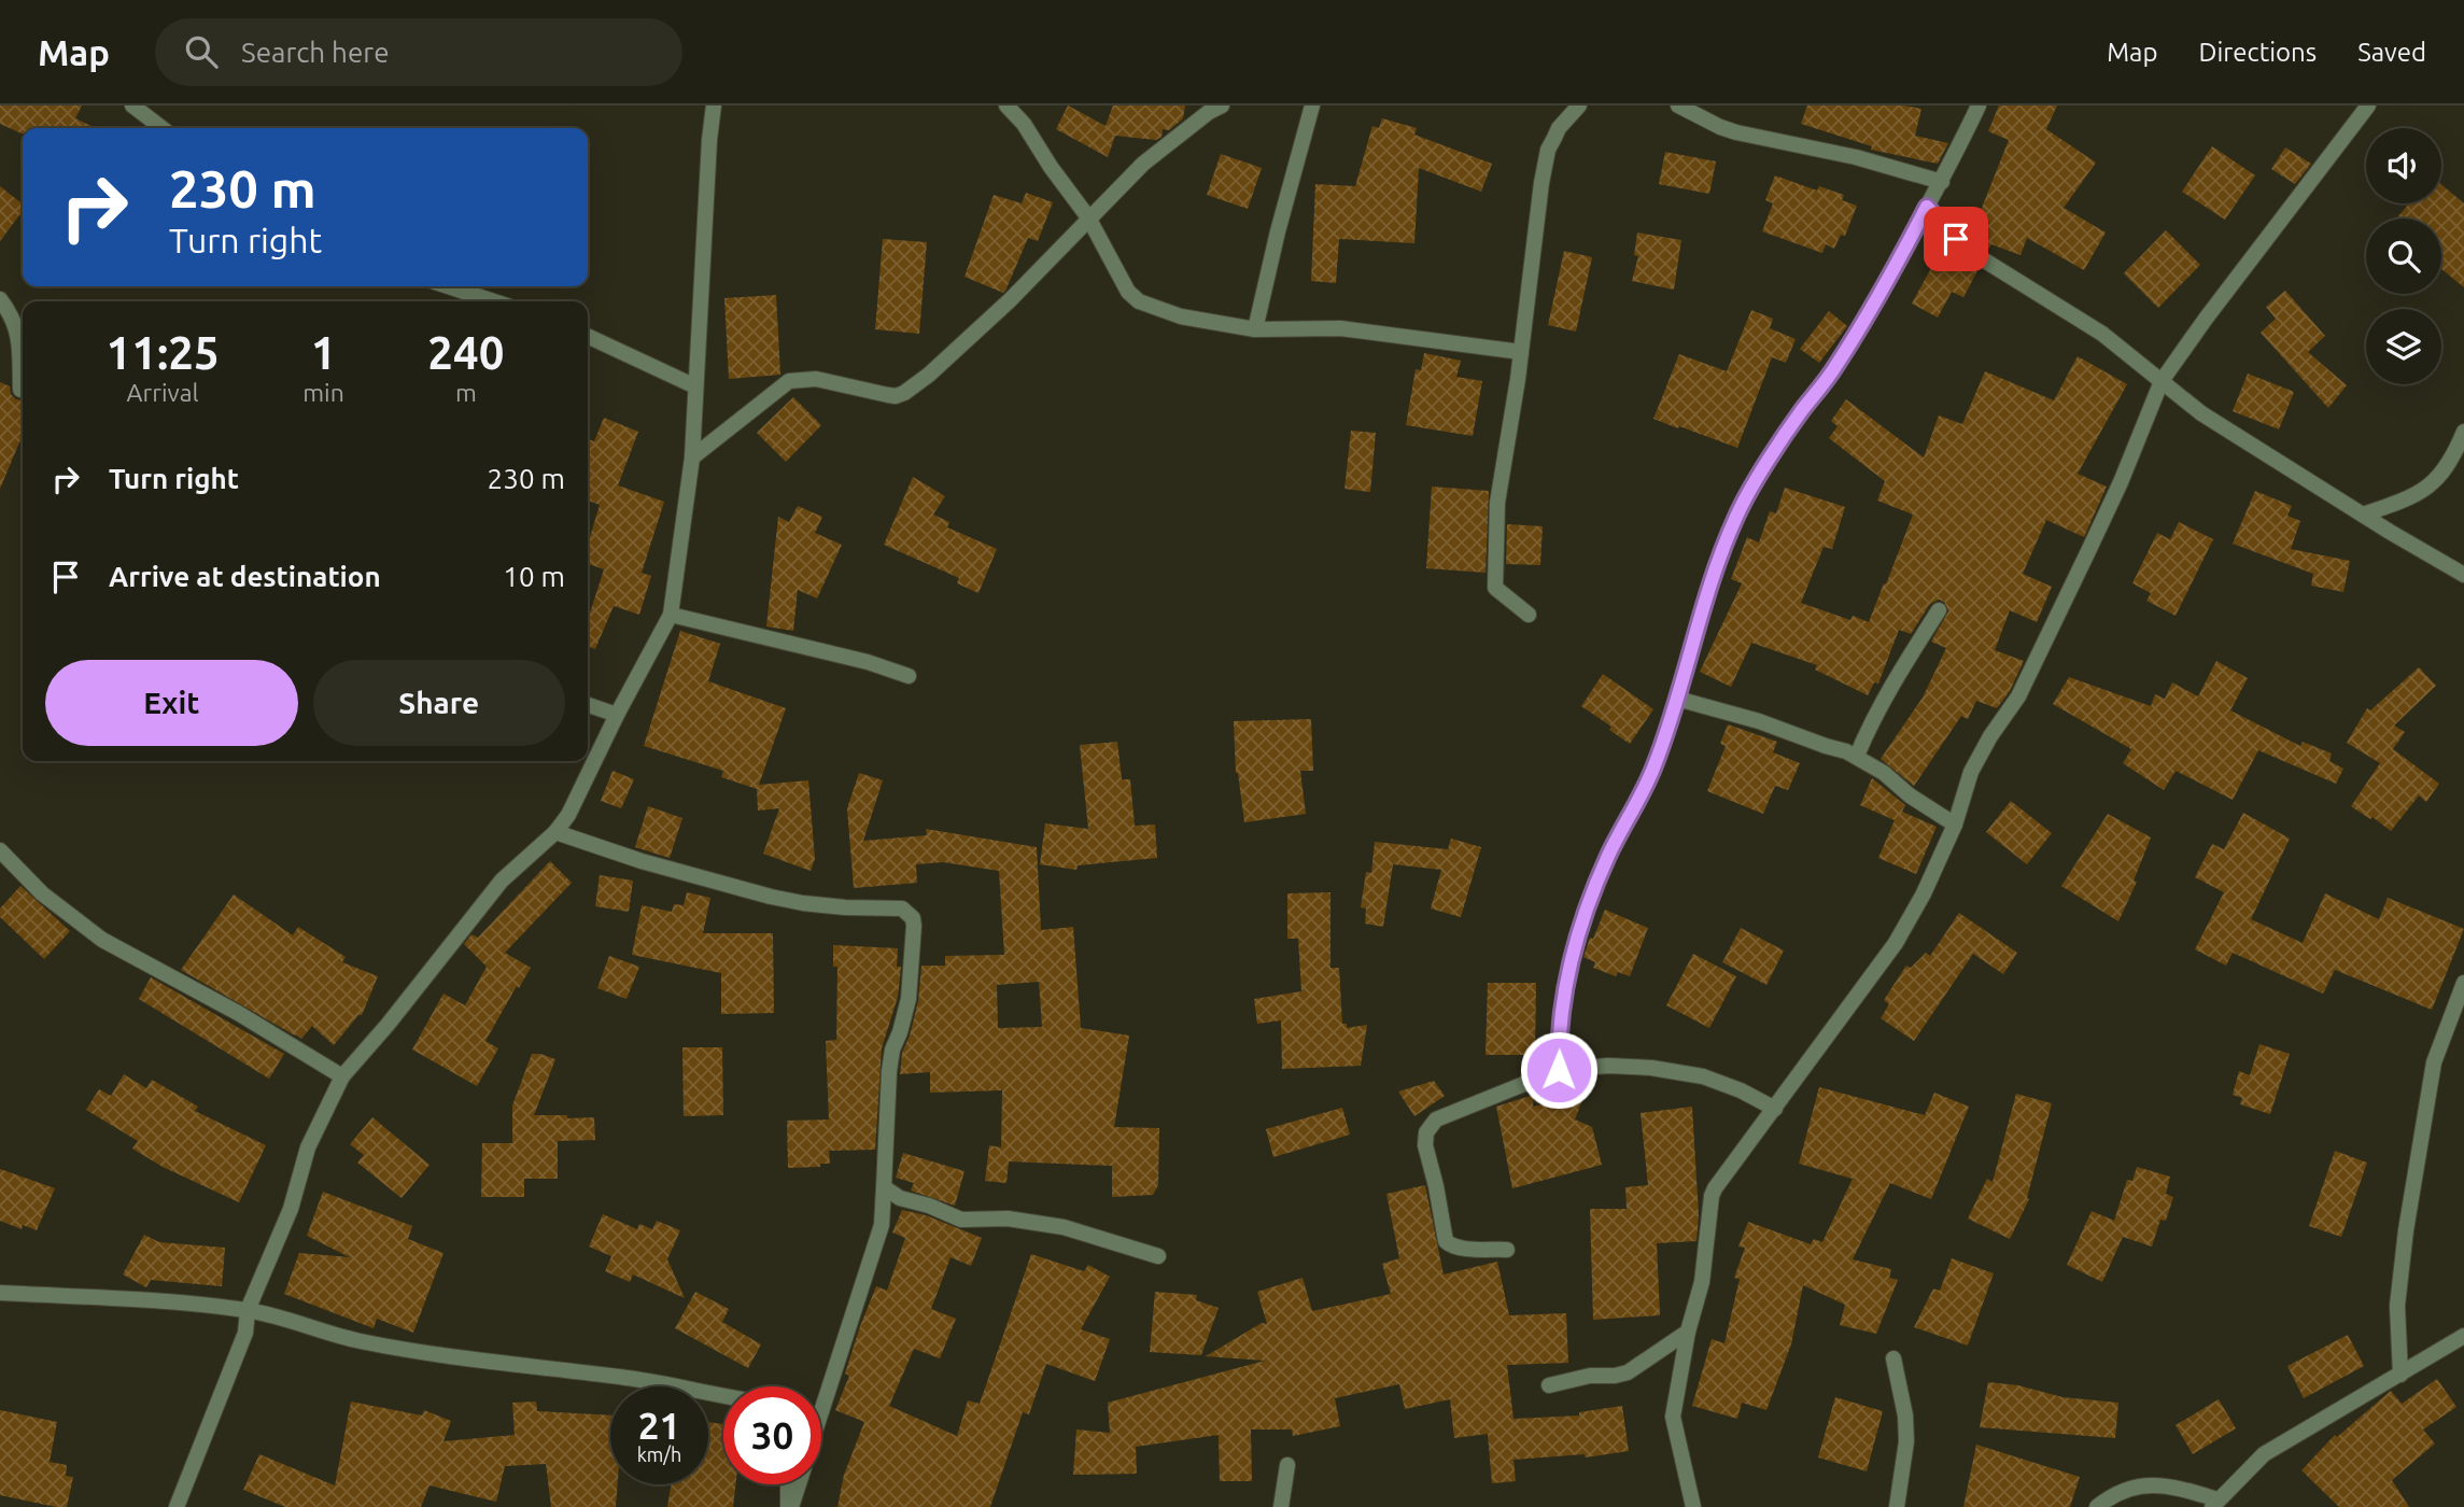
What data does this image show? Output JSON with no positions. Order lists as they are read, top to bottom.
{
  "page": {
    "header": "Map",
    "search": "Search here",
    "nav": ["Map", "Directions", "Saved"],
    "turn": ["230 m", "Turn right"],
    "eta": [
      "11:25",
      "Arrival",
      "1",
      "min",
      "240",
      "m"
    ],
    "list": [
      {
        "name": "Turn right",
        "value": "230 m"
      },
      {
        "name": "Arrive at destination",
        "value": "10 m"
      }
    ],
    "buttons": ["Exit", "Share"],
    "speed": "21 km/h",
    "limit": "30"
  }
}
